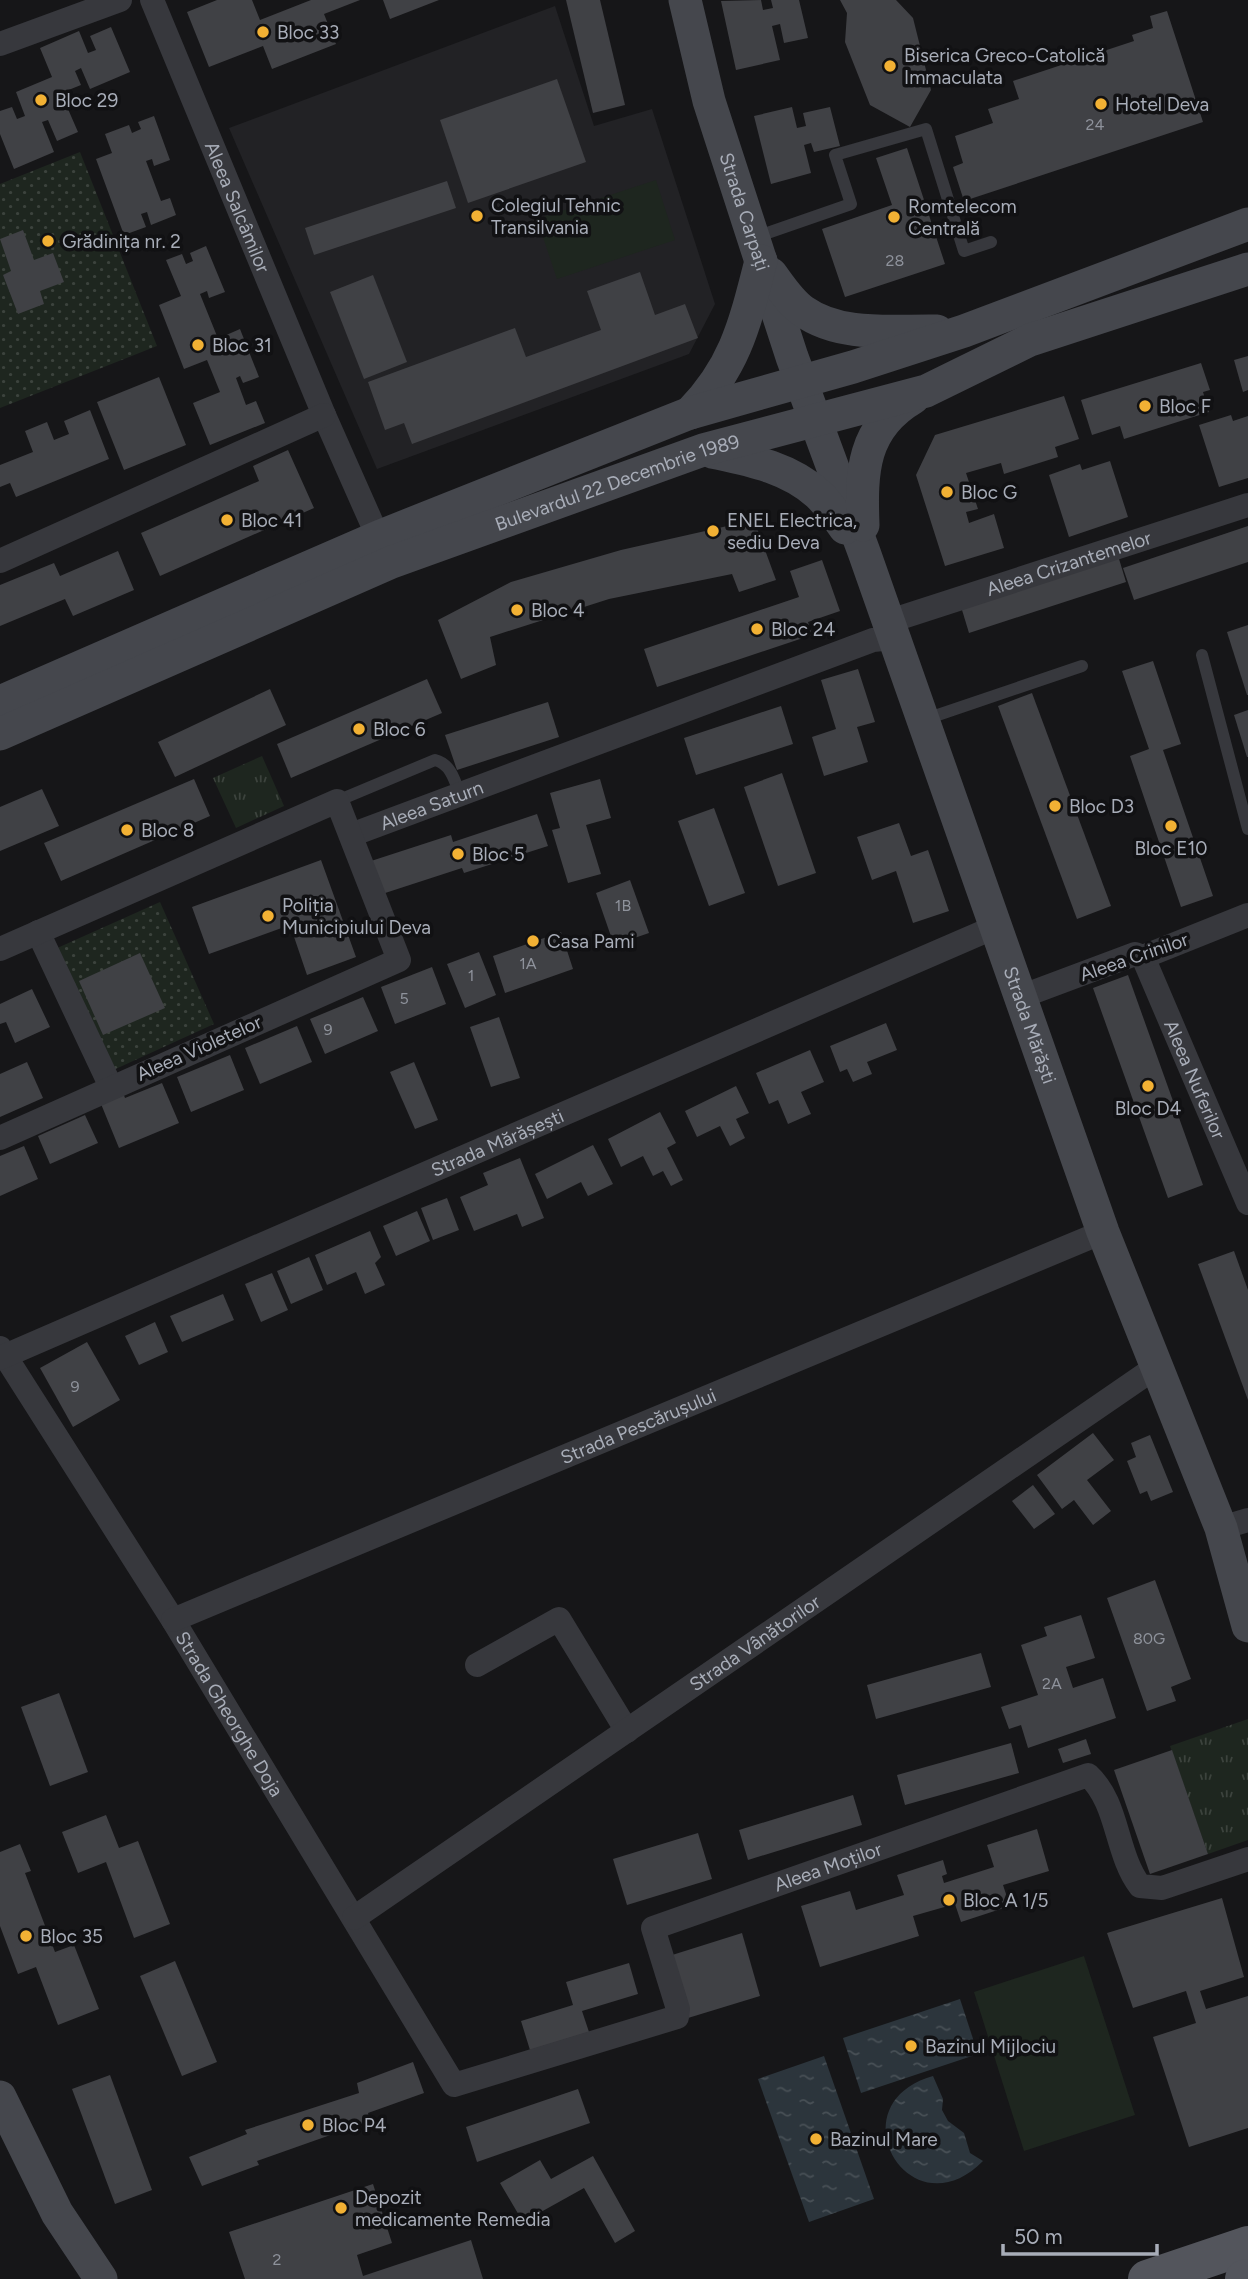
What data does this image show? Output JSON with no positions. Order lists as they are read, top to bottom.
{
  "streets": {
    "main road": ["Strada Carpați", "Bulevardul 22 Decembrie 1989", "Strada Mărăști"],
    "street": [
      "Aleea Salcâmilor",
      "Aleea Crizantemelor",
      "Aleea Saturn",
      "Aleea Crinilor",
      "Aleea Violetelor",
      "Aleea Nuferilor",
      "Strada Mărășești",
      "Strada Pescărușului",
      "Strada Vânătorilor",
      "Strada Gheorghe Doja",
      "Aleea Moților"
    ]
  },
  "crossings": [
    ["Aleea Salcâmilor", "Bulevardul 22 Decembrie 1989"],
    ["Strada Carpați", "Bulevardul 22 Decembrie 1989"],
    ["Strada Carpați", "Strada Mărăști"],
    ["Bulevardul 22 Decembrie 1989", "Strada Mărăști"],
    ["Aleea Crizantemelor", "Aleea Saturn"],
    ["Aleea Crizantemelor", "Strada Mărăști"],
    ["Aleea Saturn", "Strada Mărăști"],
    ["Aleea Saturn", "Aleea Violetelor"],
    ["Aleea Crinilor", "Strada Mărăști"],
    ["Aleea Crinilor", "Aleea Nuferilor"],
    ["Strada Mărăști", "Strada Mărășești"],
    ["Strada Mărăști", "Strada Pescărușului"],
    ["Strada Mărăști", "Strada Vânătorilor"],
    ["Strada Mărășești", "Strada Gheorghe Doja"],
    ["Strada Pescărușului", "Strada Gheorghe Doja"],
    ["Strada Vânătorilor", "Strada Gheorghe Doja"],
    ["Strada Gheorghe Doja", "Aleea Moților"]
  ],
  "places": [
    "Bloc 33",
    "Biserica Greco-Catolică Immaculata",
    "Bloc 29",
    "Hotel Deva",
    "Colegiul Tehnic Transilvania",
    "Romtelecom Centrală",
    "Grădinița nr. 2",
    "Bloc 31",
    "Bloc F",
    "Bloc G",
    "Bloc 41",
    "ENEL Electrica, sediu Deva",
    "Bloc 4",
    "Bloc 24",
    "Bloc 6",
    "Bloc D3",
    "Bloc E10",
    "Bloc 8",
    "Bloc 5",
    "Poliția Municipiului Deva",
    "Casa Pami",
    "Bloc D4",
    "Bloc A 1/5",
    "Bloc 35",
    "Bazinul Mijlociu",
    "Bloc P4",
    "Bazinul Mare",
    "Depozit medicamente Remedia"
  ],
  "house_numbers": [
    "24",
    "28",
    "1B",
    "1A",
    "1",
    "5",
    "9",
    "9",
    "80G",
    "2A",
    "2"
  ],
  "scale_bar": "50 m"
}
